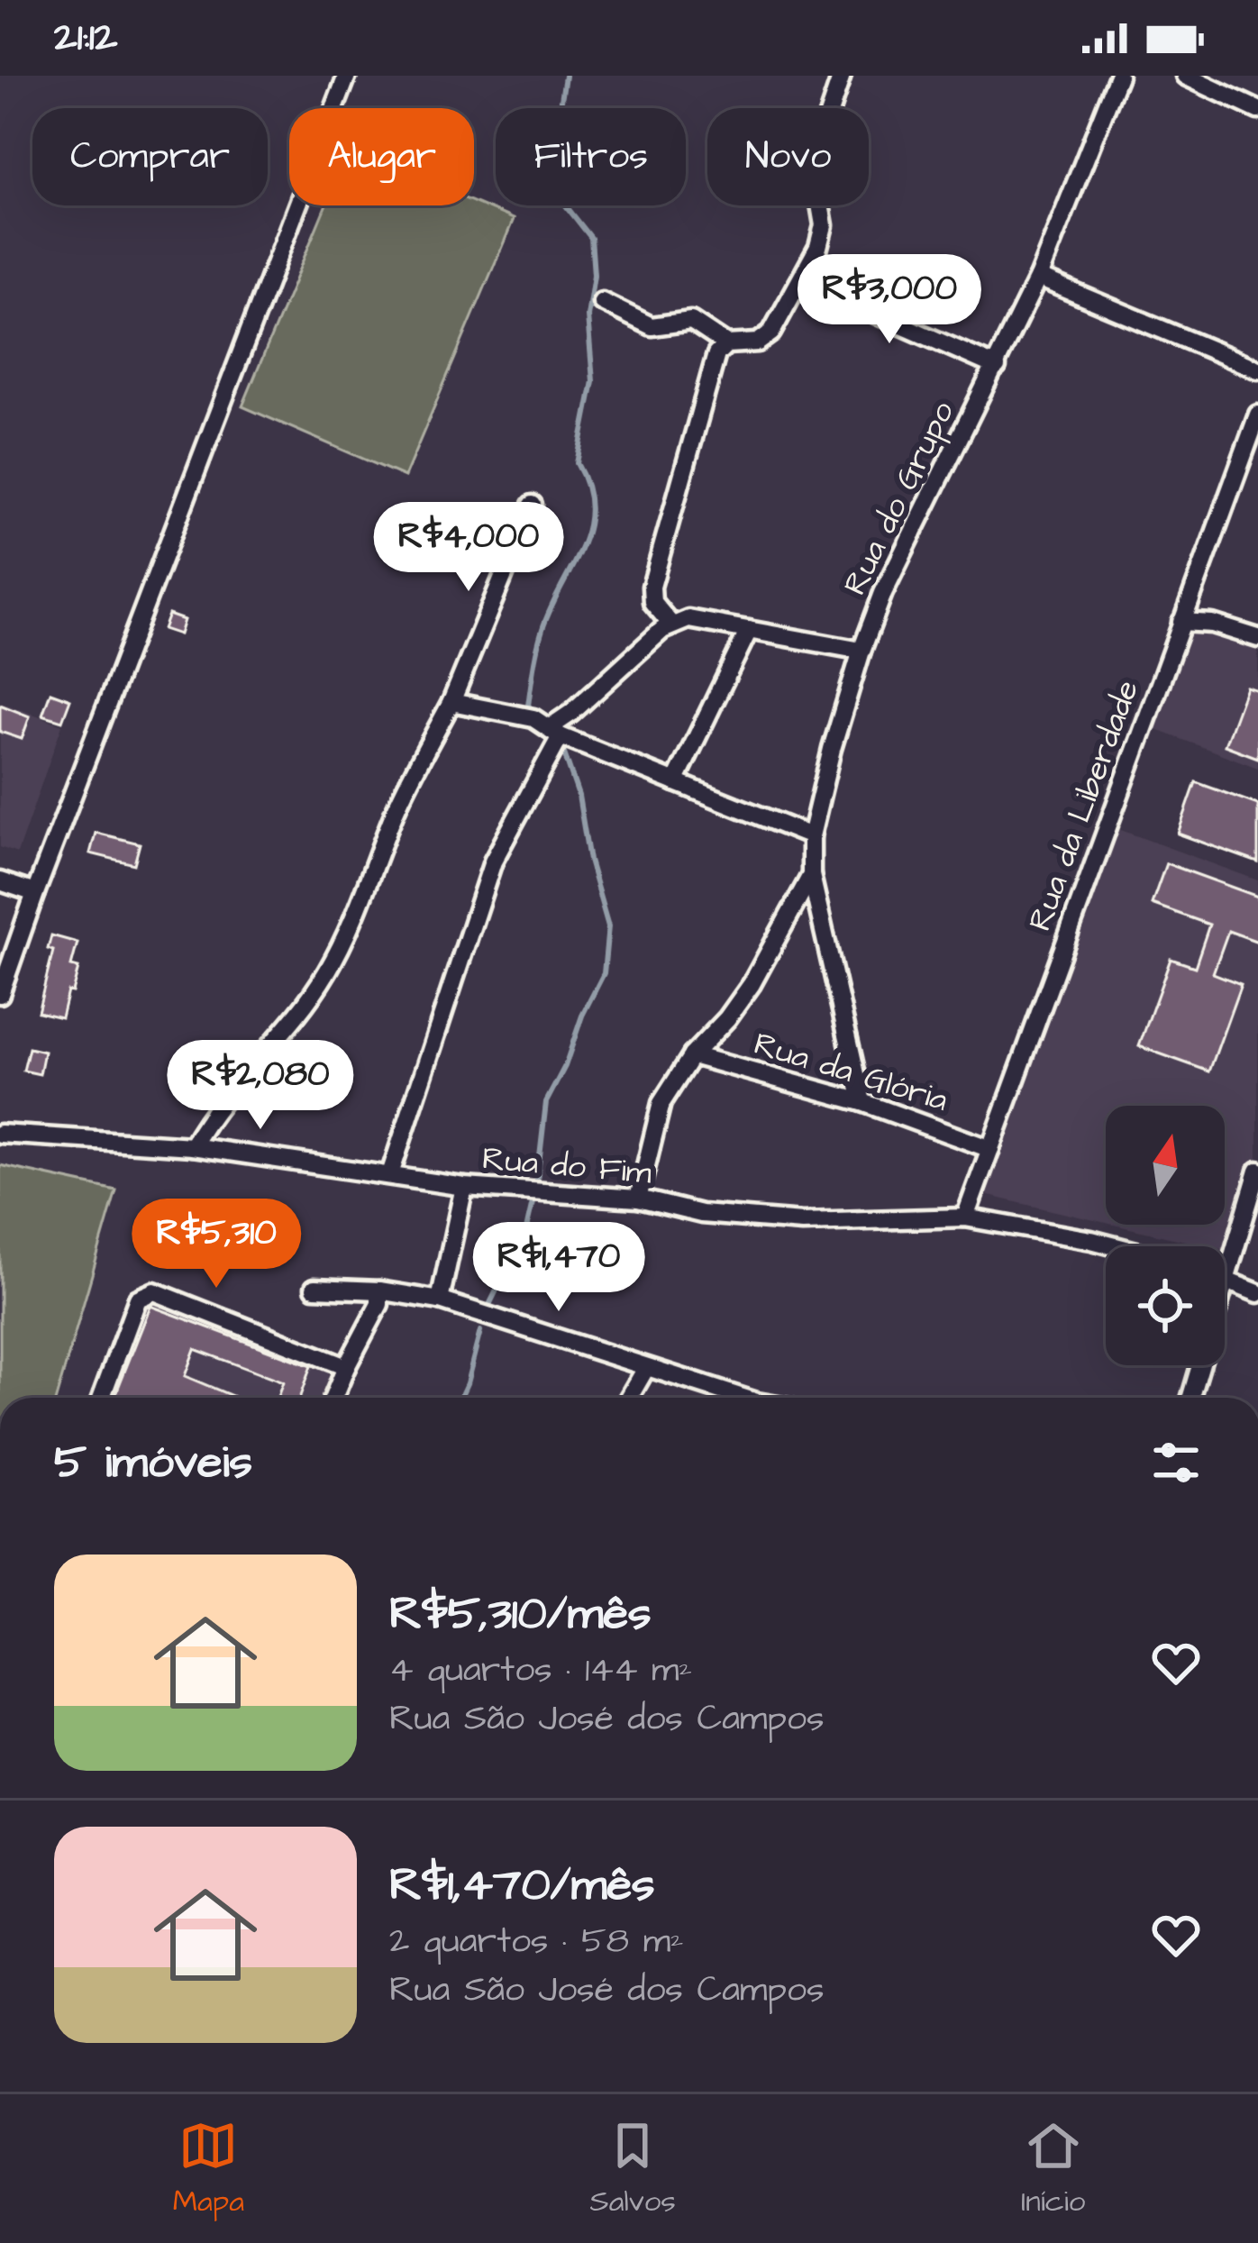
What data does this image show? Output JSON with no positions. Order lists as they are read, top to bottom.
{
  "streets": {
    "street": [
      "Rua do Grupo",
      "Rua da Liberdade",
      "Rua da Glória",
      "Rua do Fim"
    ]
  },
  "crossings": [
    ["Rua do Grupo", "Rua da Glória"],
    ["Rua da Liberdade", "Rua da Glória"],
    ["Rua da Liberdade", "Rua do Fim"]
  ],
  "north": "top",
  "page": {
    "status": "21:12",
    "chip": [
      "Comprar",
      "Alugar",
      "Filtros",
      "Novo"
    ],
    "price": [
      "R$3,000",
      "R$4,000",
      "R$2,080",
      "R$5,310",
      "R$1,470"
    ],
    "heading": "5 imóveis",
    "list": [
      {
        "name": "R$5,310/mês",
        "note": "4 quartos · 144 m² · Rua São José dos Campos"
      },
      {
        "name": "R$1,470/mês",
        "note": "2 quartos · 58 m² · Rua São José dos Campos"
      }
    ],
    "tabs": ["Mapa", "Salvos", "Início"]
  }
}
